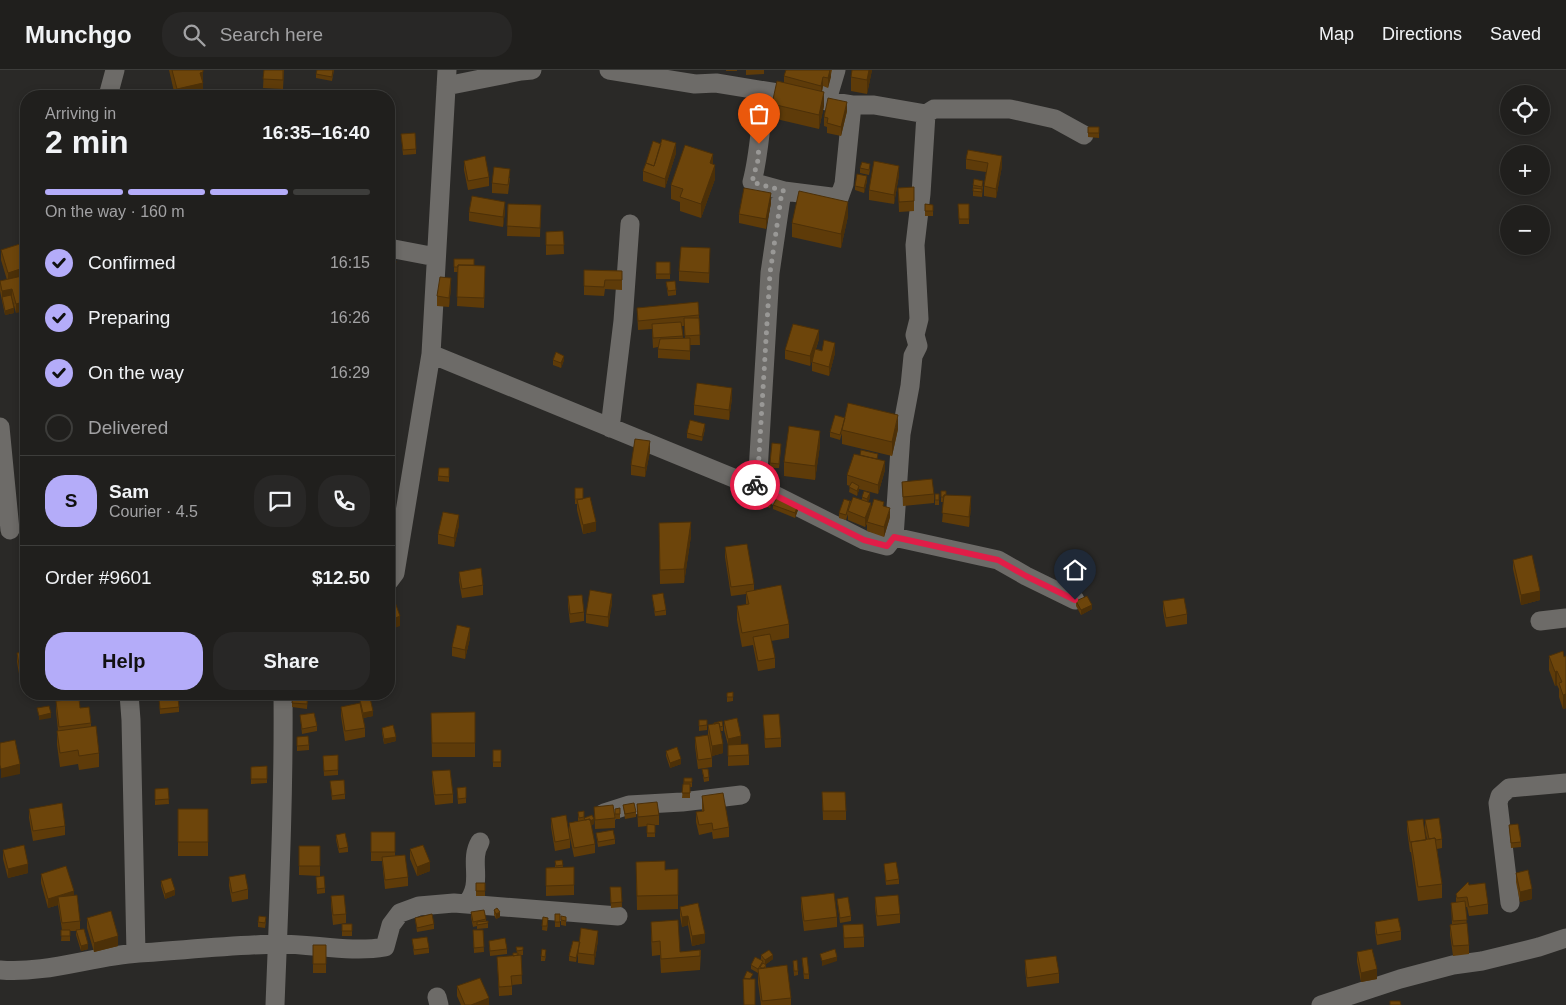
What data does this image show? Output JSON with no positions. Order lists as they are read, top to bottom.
{
  "page": {
    "header": "Munchgo",
    "search": "Search here",
    "nav": ["Map", "Directions", "Saved"],
    "map_buttons": ["+", "−"],
    "heading": ["2 min", "Arriving in", "16:35–16:40"],
    "panel": [
      "Sam",
      "Courier · 4.5",
      "Order #9601",
      "$12.50"
    ],
    "bar": "On the way · 160 m",
    "list": [
      ["Confirmed", "16:15"],
      ["Preparing", "16:26"],
      ["On the way", "16:29"],
      "Delivered"
    ],
    "round": "S",
    "buttons": ["Help", "Share"]
  }
}
